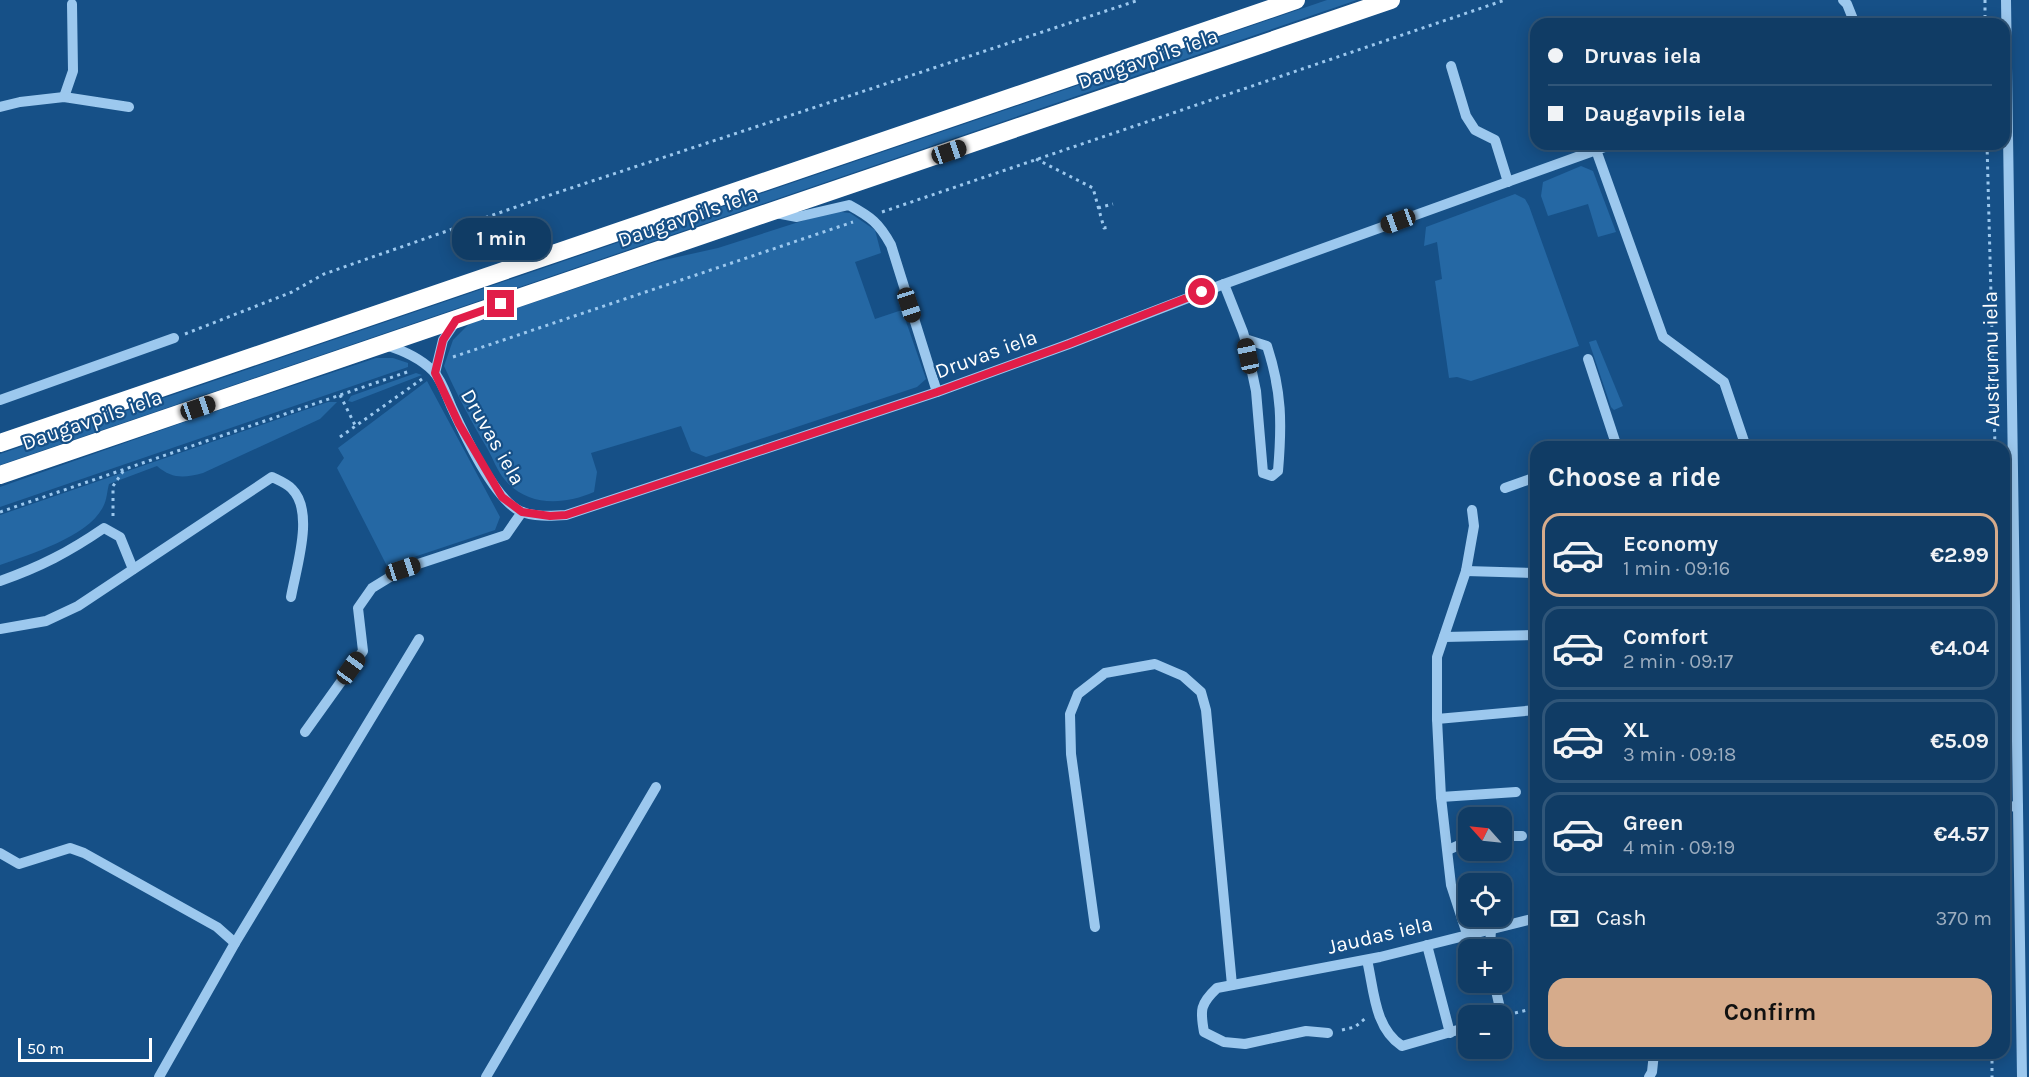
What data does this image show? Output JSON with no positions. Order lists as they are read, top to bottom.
{
  "streets": {
    "highway": ["Daugavpils iela"],
    "street": ["Druvas iela", "Austrumu iela", "Jaudas iela"]
  },
  "scale_bar": "50 m",
  "north": "top left",
  "page": {
    "banner": ["Druvas iela", "Daugavpils iela"],
    "bubble": "1 min",
    "heading": "Choose a ride",
    "list": [
      {
        "name": "Economy",
        "note": "1 min · 09:16",
        "value": "€2.99"
      },
      {
        "name": "Comfort",
        "note": "2 min · 09:17",
        "value": "€4.04"
      },
      {
        "name": "XL",
        "note": "3 min · 09:18",
        "value": "€5.09"
      },
      {
        "name": "Green",
        "note": "4 min · 09:19",
        "value": "€4.57"
      }
    ],
    "map_buttons": ["+", "−"],
    "pay": ["Cash", "370 m"],
    "buttons": "Confirm",
    "scale": "50 m"
  }
}
